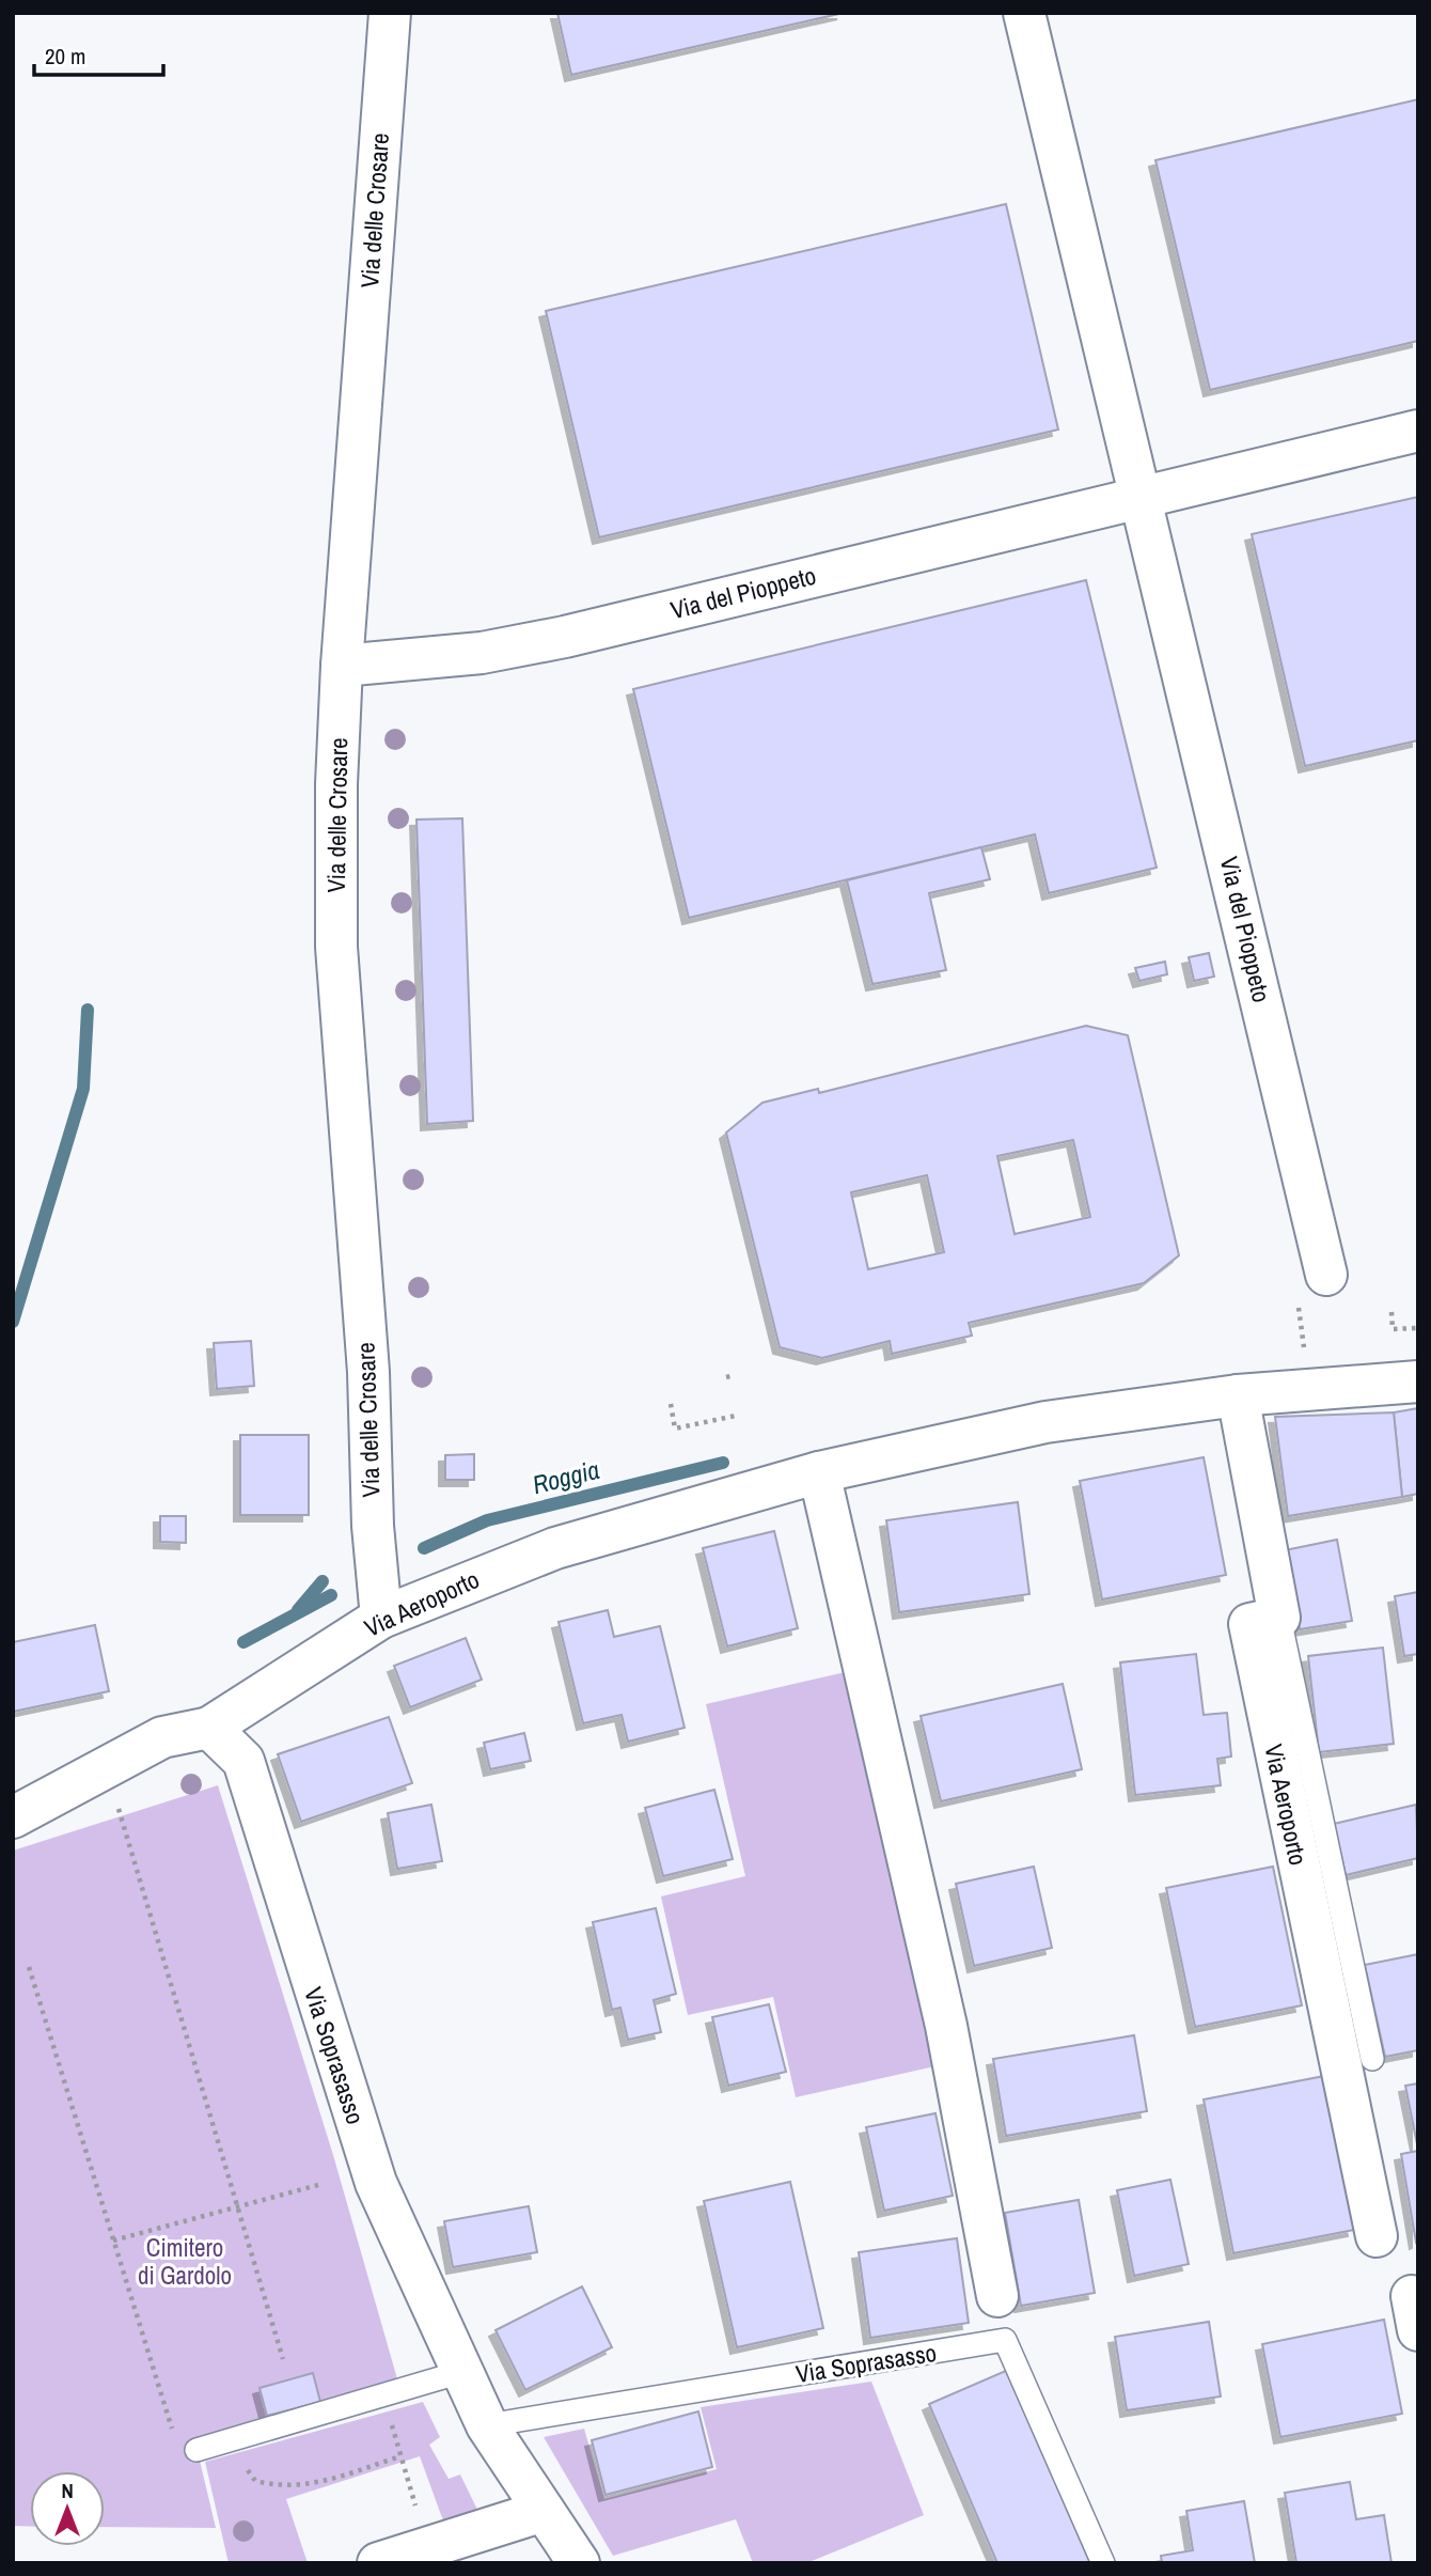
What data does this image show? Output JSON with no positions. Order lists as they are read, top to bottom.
{
  "streets": {
    "street": [
      "Via delle Crosare",
      "Via del Pioppeto",
      "Via Aeroporto",
      "Via Soprasasso"
    ]
  },
  "crossings": [
    ["Via delle Crosare", "Via del Pioppeto"],
    ["Via delle Crosare", "Via Aeroporto"],
    ["Via Aeroporto", "Via Soprasasso"]
  ],
  "water": ["Roggia"],
  "parks": ["Cimitero di Gardolo"],
  "scale_bar": "20 m",
  "north": "top"
}
